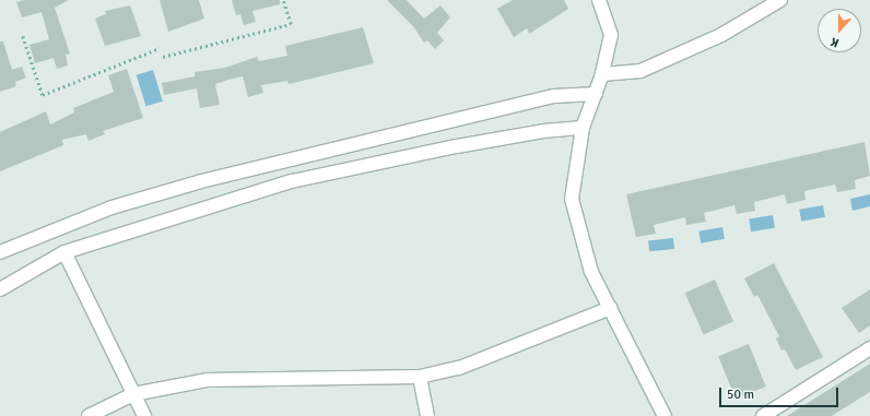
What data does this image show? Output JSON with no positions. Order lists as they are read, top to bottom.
{
  "scale_bar": "50 m",
  "north": "bottom"
}
